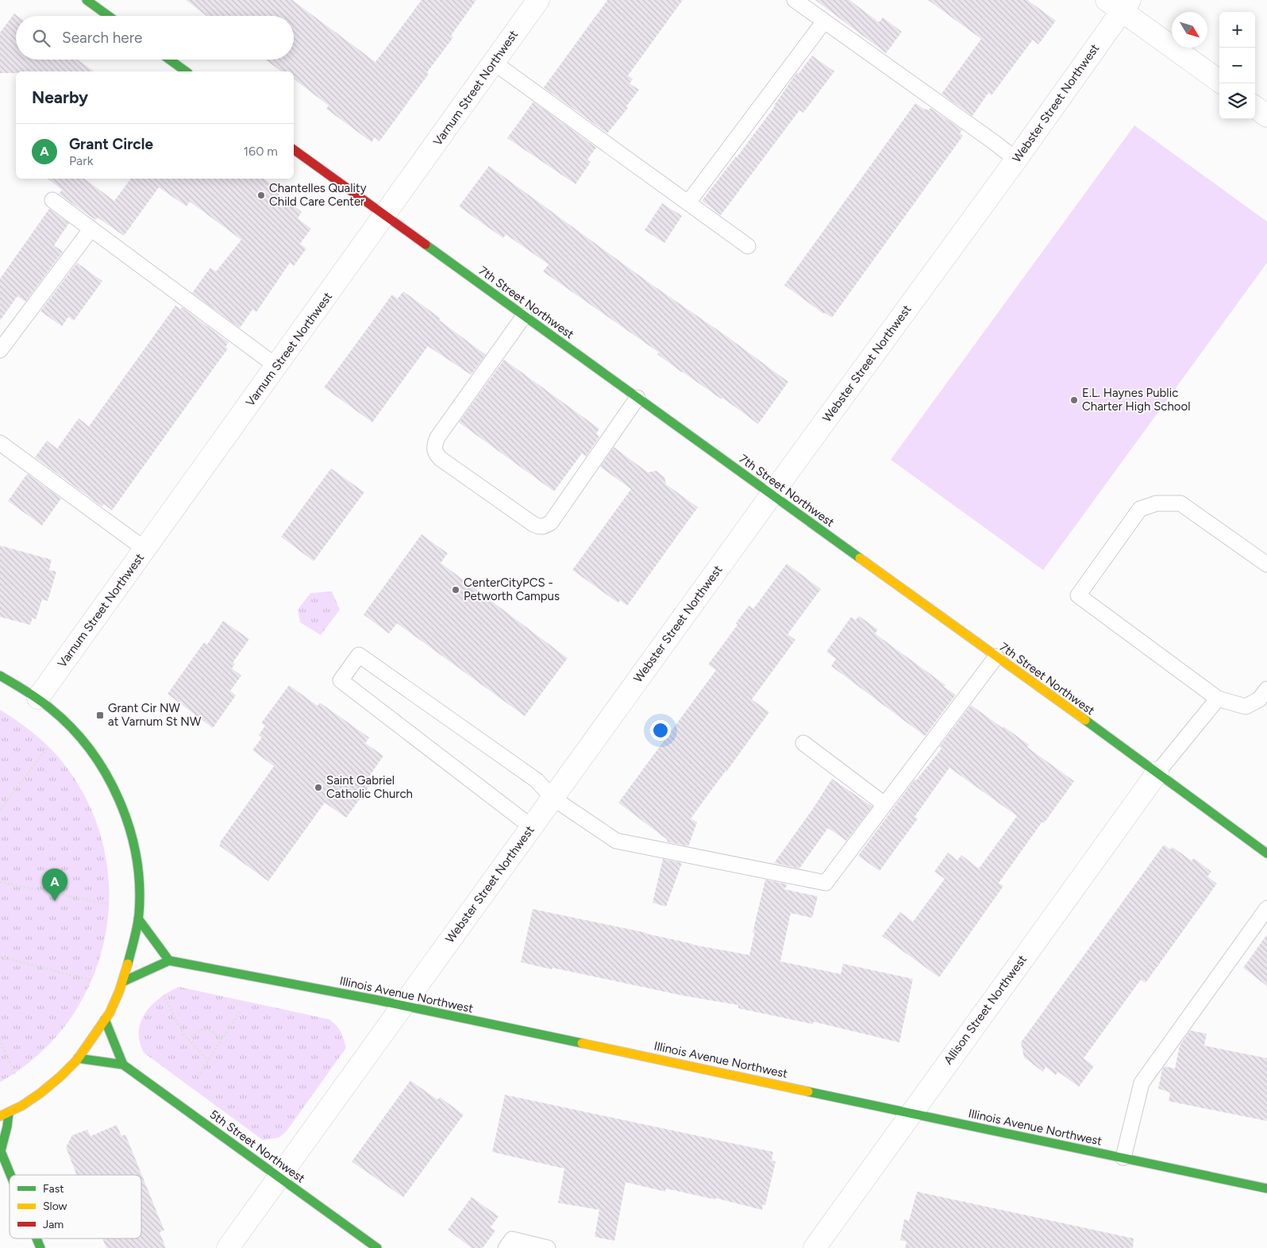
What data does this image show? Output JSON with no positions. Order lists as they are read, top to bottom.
{
  "streets": {
    "street": [
      "Varnum Street Northwest",
      "Webster Street Northwest",
      "7th Street Northwest",
      "Illinois Avenue Northwest",
      "Allison Street Northwest",
      "5th Street Northwest"
    ]
  },
  "crossings": [
    ["Varnum Street Northwest", "7th Street Northwest"],
    ["Webster Street Northwest", "7th Street Northwest"],
    ["Webster Street Northwest", "Illinois Avenue Northwest"],
    ["Webster Street Northwest", "5th Street Northwest"],
    ["7th Street Northwest", "Allison Street Northwest"],
    ["Illinois Avenue Northwest", "Allison Street Northwest"]
  ],
  "places": {
    "other": [
      "Chantelles Quality Child Care Center",
      "E.L. Haynes Public Charter High School",
      "CenterCityPCS - Petworth Campus",
      "Saint Gabriel Catholic Church"
    ],
    "transit": ["Grant Cir NW at Varnum St NW"]
  },
  "legend": ["Fast", "Slow", "Jam"],
  "north": "bottom right",
  "page": {
    "map_buttons": ["+", "−"],
    "search": "Search here",
    "heading": "Nearby",
    "list": [
      {
        "mark": "A",
        "name": "Grant Circle",
        "note": "Park",
        "value": "160 m"
      }
    ],
    "pins": "A"
  }
}
